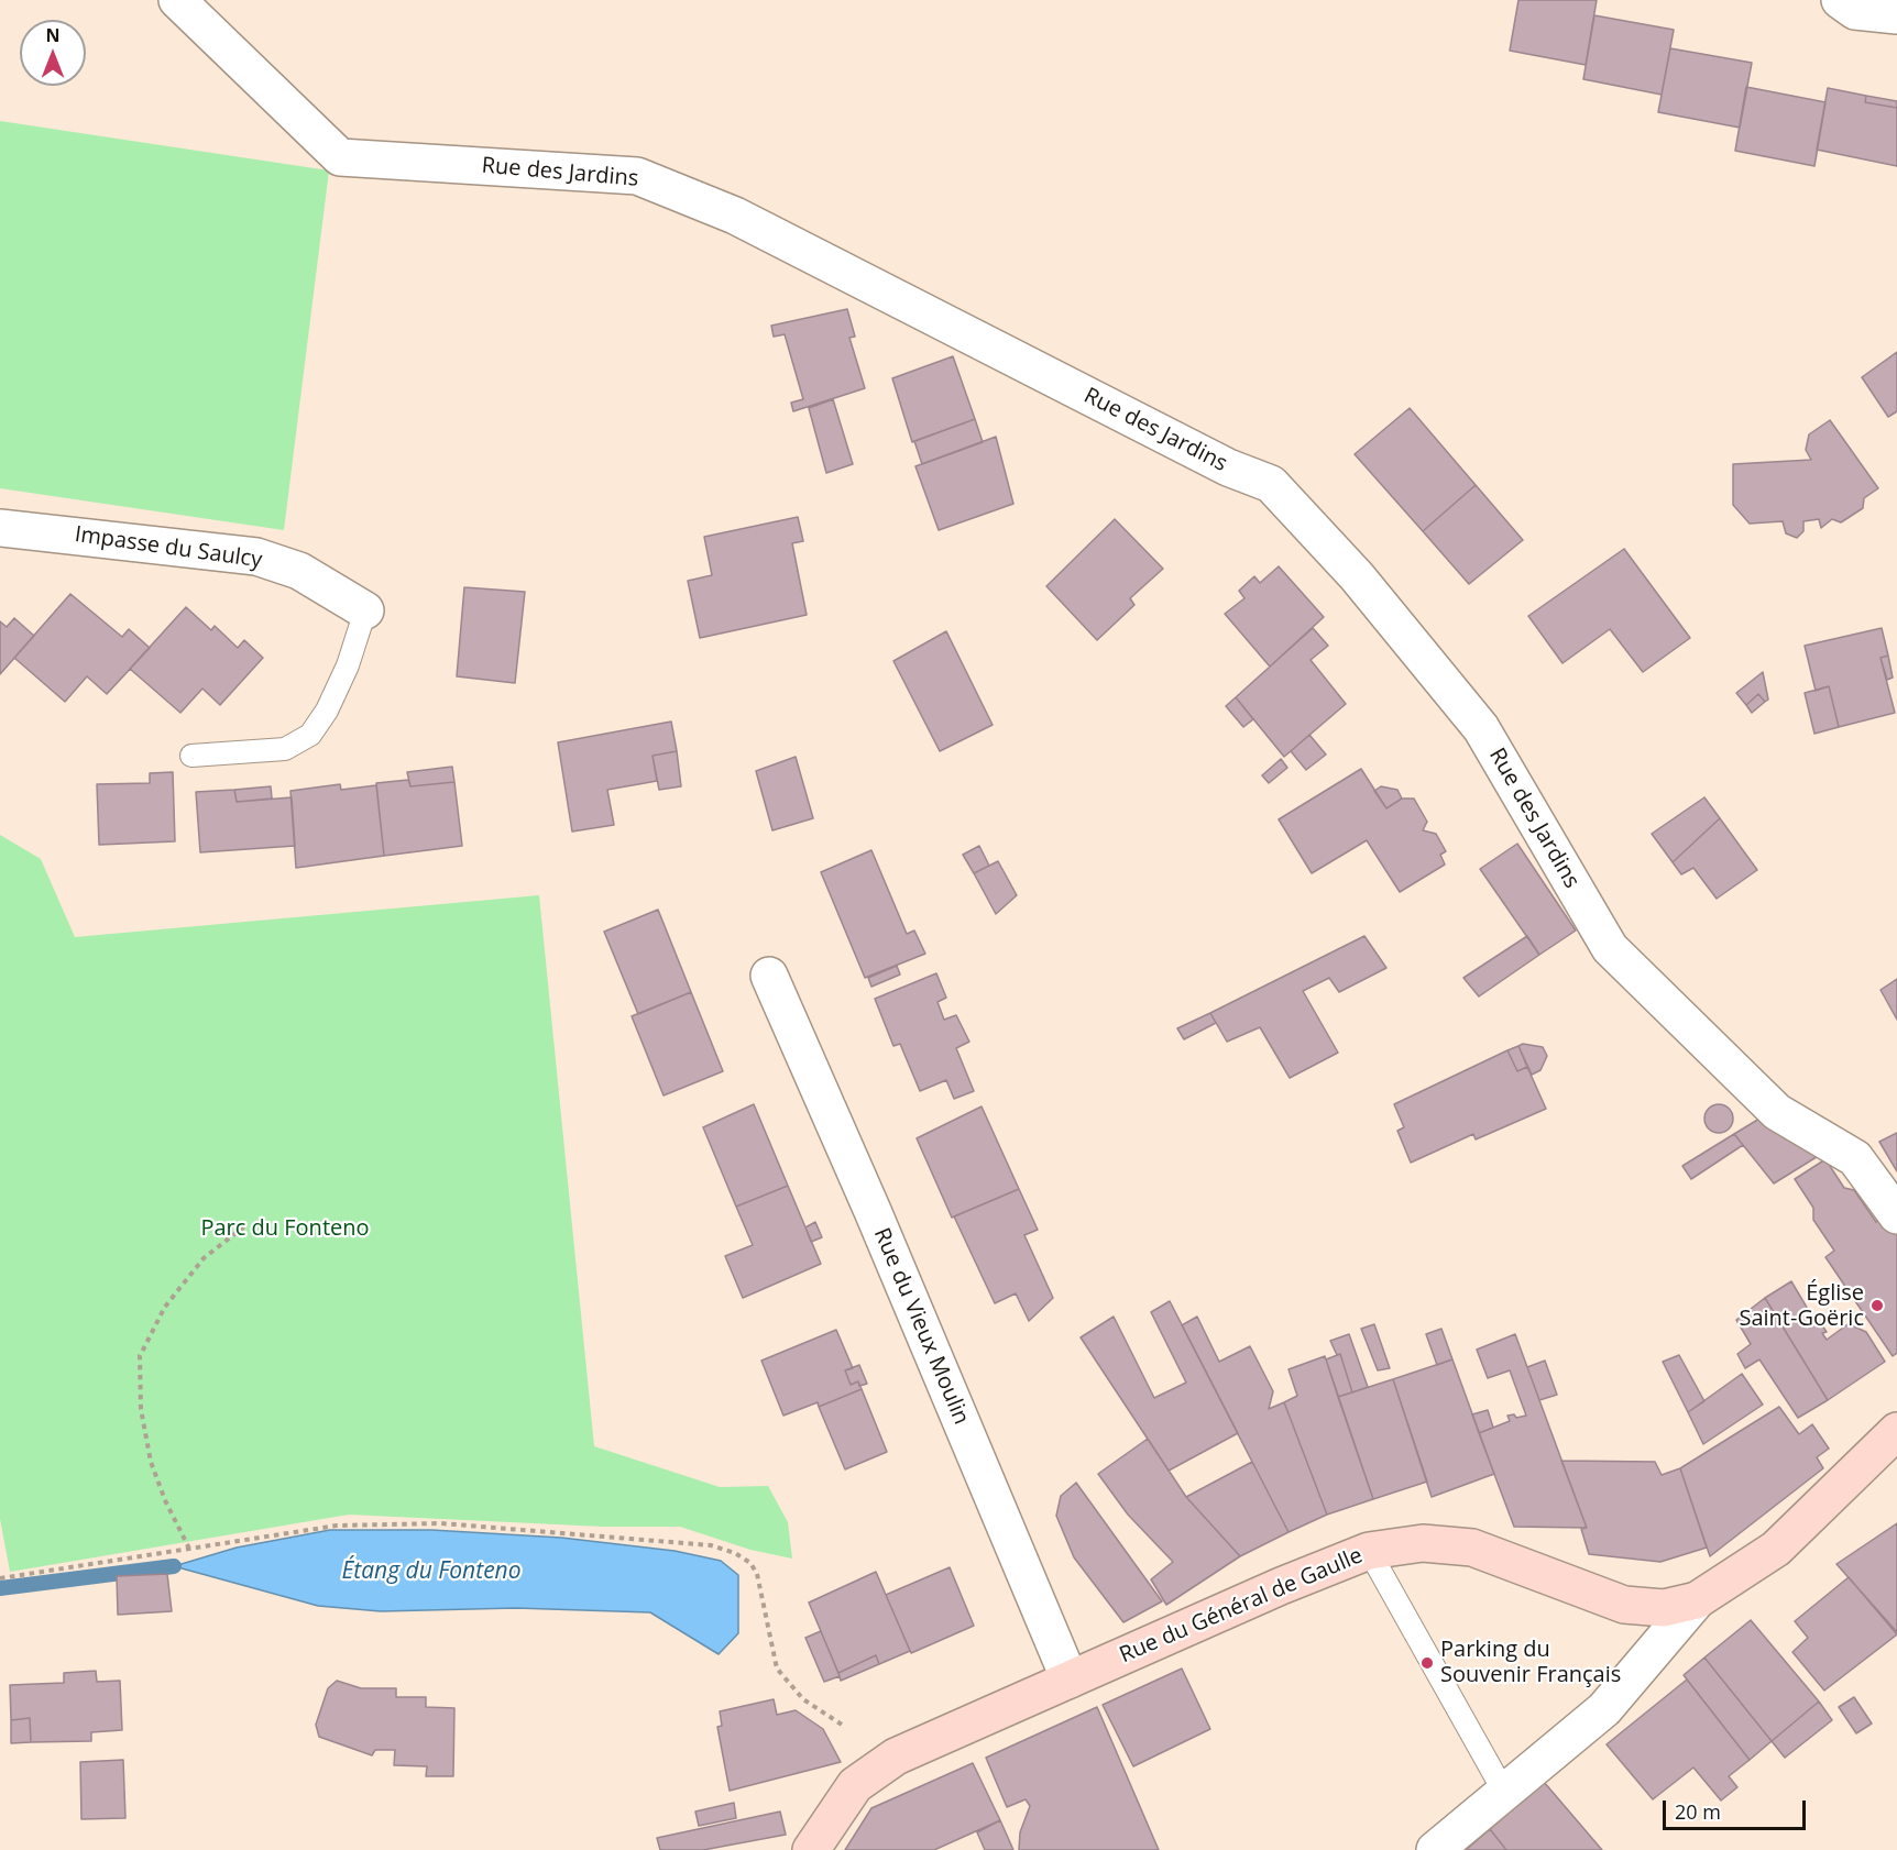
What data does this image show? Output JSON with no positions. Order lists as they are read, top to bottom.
{
  "streets": {
    "street": [
      "Rue des Jardins",
      "Impasse du Saulcy",
      "Rue du Vieux Moulin",
      "Rue du Général de Gaulle"
    ]
  },
  "crossings": [
    ["Rue du Vieux Moulin", "Rue du Général de Gaulle"]
  ],
  "water": ["Étang du Fonteno"],
  "parks": ["Parc du Fonteno"],
  "places": ["Église Saint-Goëric", "Parking du Souvenir Français"],
  "scale_bar": "20 m",
  "north": "top"
}
